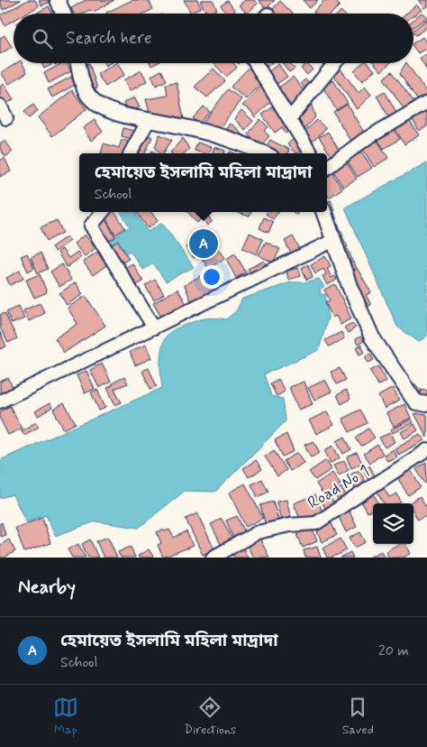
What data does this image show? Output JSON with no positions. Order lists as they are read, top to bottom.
{
  "streets": {
    "street": ["Road No 1"]
  },
  "page": {
    "search": "Search here",
    "popup": ["হেমায়েত ইসলামি মহিলা মাদ্রাদা", "School"],
    "pins": "A",
    "heading": "Nearby",
    "list": [
      {
        "mark": "A",
        "name": "হেমায়েত ইসলামি মহিলা মাদ্রাদা",
        "note": "School",
        "value": "20 m"
      }
    ],
    "nav": ["Map", "Directions", "Saved"]
  }
}
